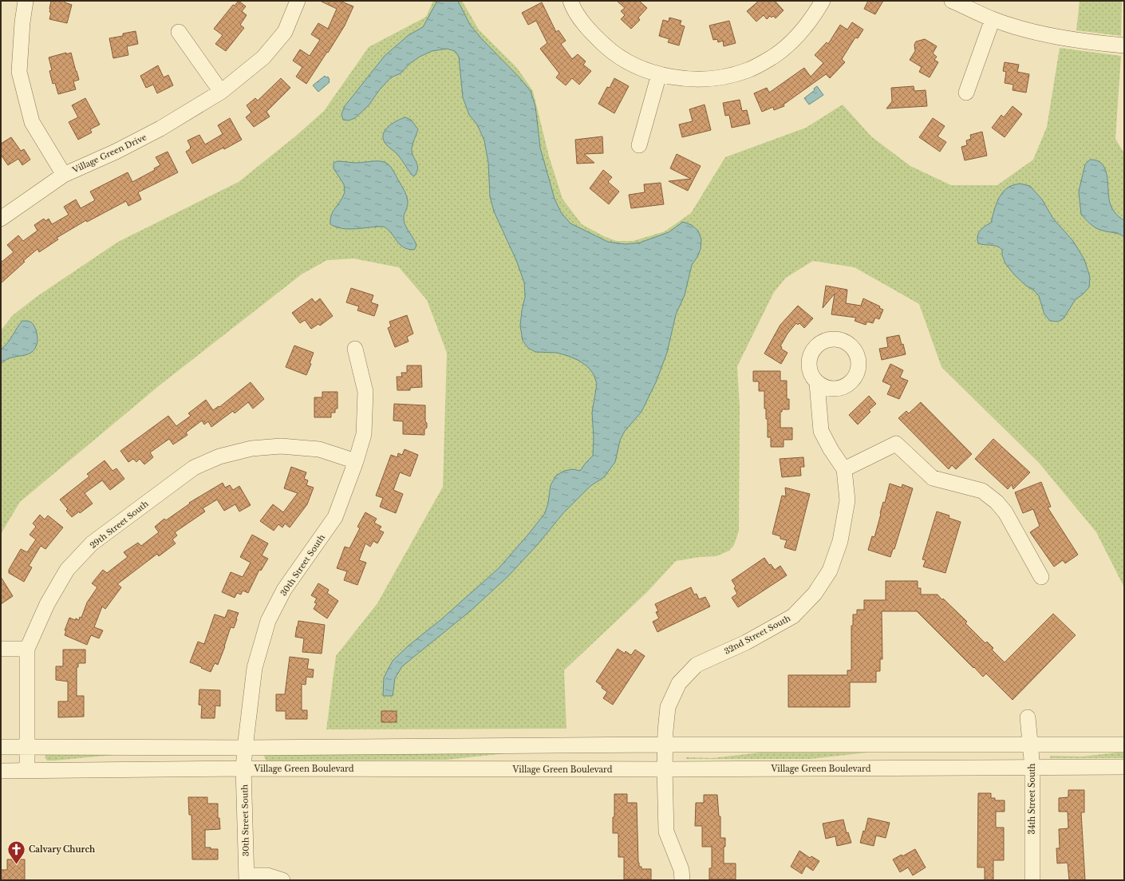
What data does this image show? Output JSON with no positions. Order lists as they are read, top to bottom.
{
  "streets": {
    "street": [
      "Village Green Drive",
      "29th Street South",
      "30th Street South",
      "32nd Street South",
      "Village Green Boulevard",
      "34th Street South"
    ]
  },
  "crossings": [
    ["29th Street South", "30th Street South"],
    ["29th Street South", "Village Green Boulevard"],
    ["30th Street South", "Village Green Boulevard"],
    ["32nd Street South", "Village Green Boulevard"],
    ["Village Green Boulevard", "34th Street South"]
  ],
  "places": {
    "church": ["Calvary Church"]
  }
}
